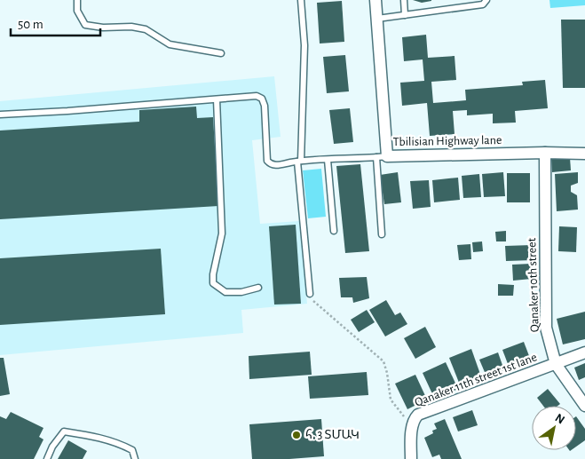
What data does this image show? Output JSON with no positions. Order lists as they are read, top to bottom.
{
  "streets": {
    "street": ["Tbilisian Highway lane", "Qanaker 10th street", "Qanaker 11th street 1st lane"]
  },
  "crossings": [
    ["Tbilisian Highway lane", "Qanaker 10th street"],
    ["Qanaker 10th street", "Qanaker 11th street 1st lane"]
  ],
  "places": ["հ. 3 ՏՄԱԿ"],
  "scale_bar": "50 m",
  "north": "top right"
}
